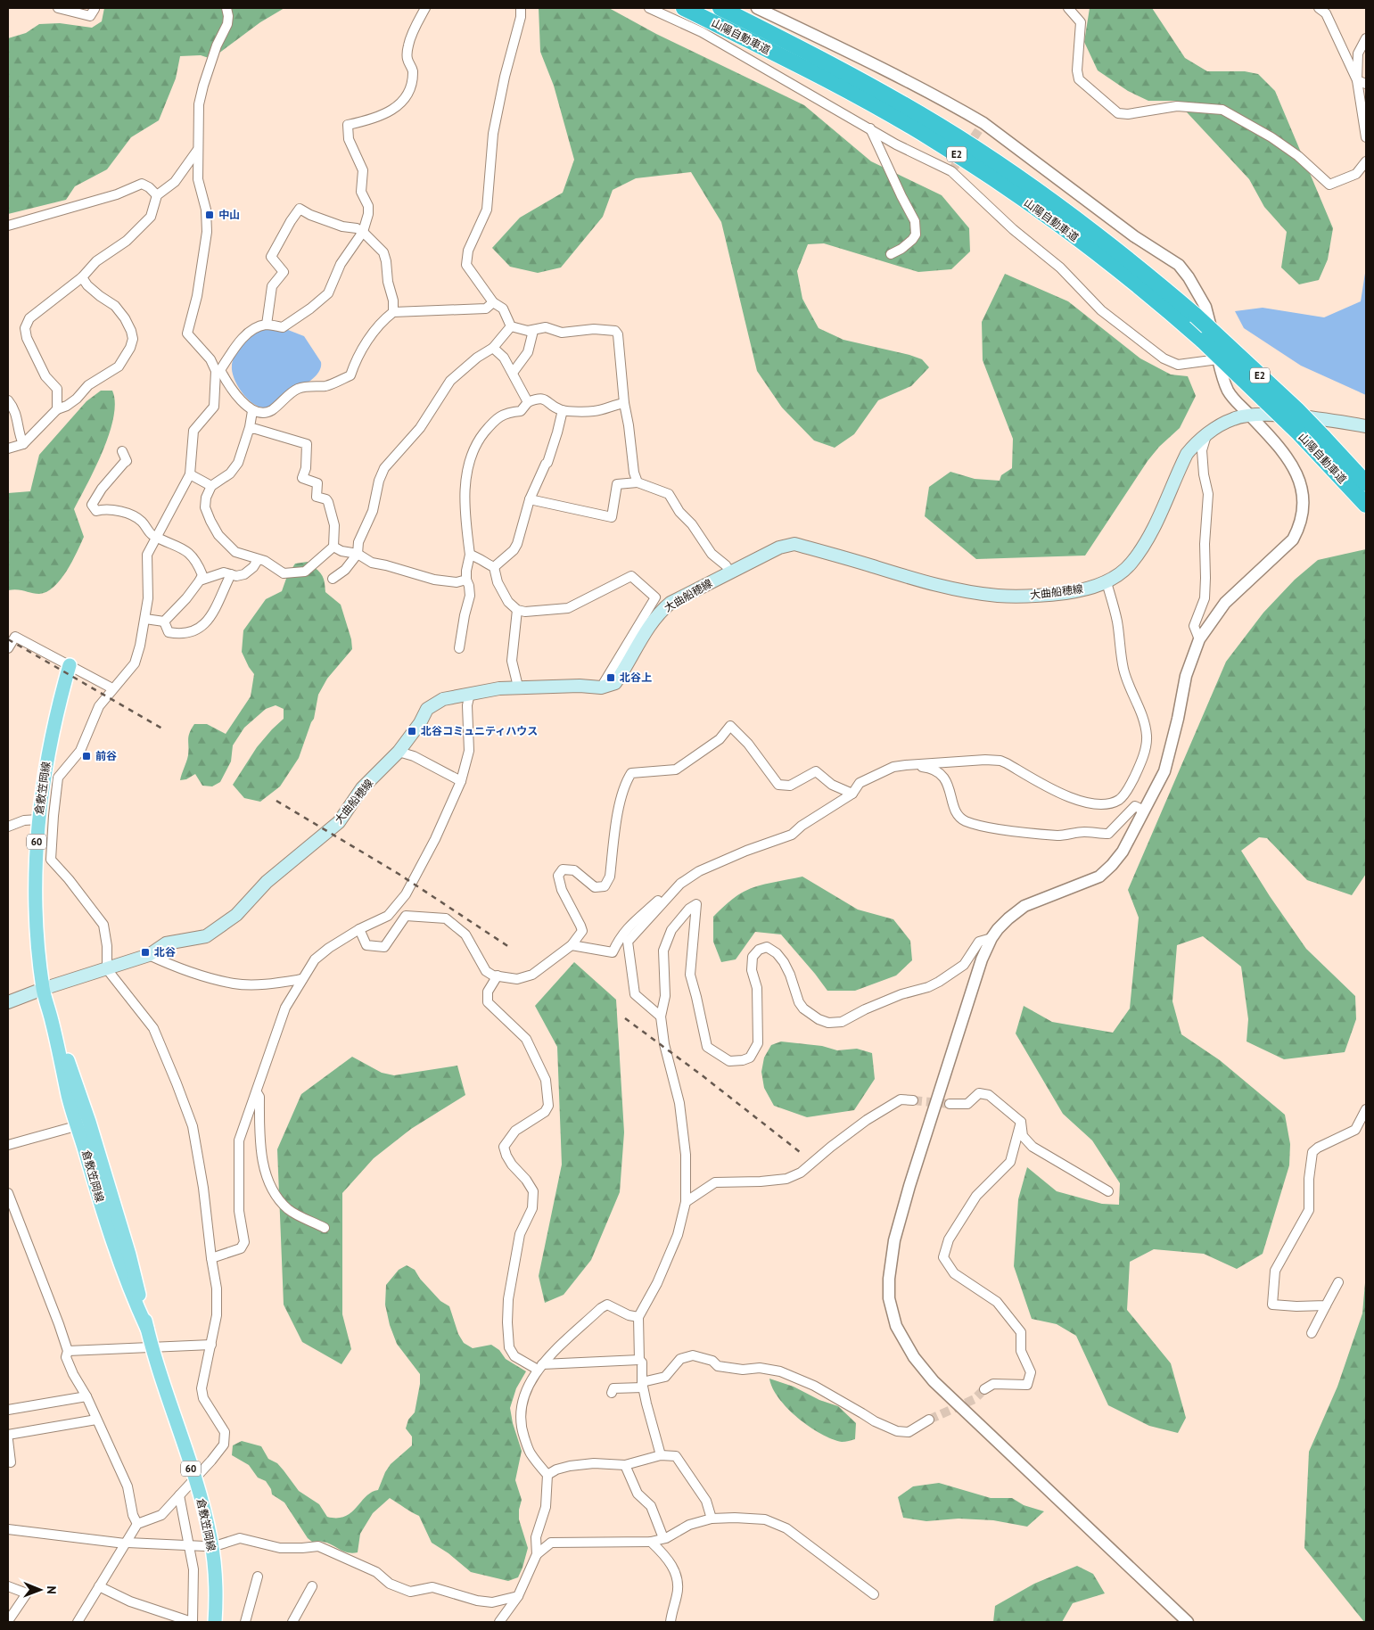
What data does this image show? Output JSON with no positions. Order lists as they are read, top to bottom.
{
  "streets": {
    "highway": ["山陽自動車道", "E2"],
    "main road": ["大曲船穂線", "倉敷笠岡線", "60"]
  },
  "crossings": [
    ["大曲船穂線", "倉敷笠岡線"]
  ],
  "places": {
    "transit": [
      "中山",
      "北谷上",
      "北谷コミュニティハウス",
      "前谷",
      "北谷"
    ]
  },
  "north": "right"
}
